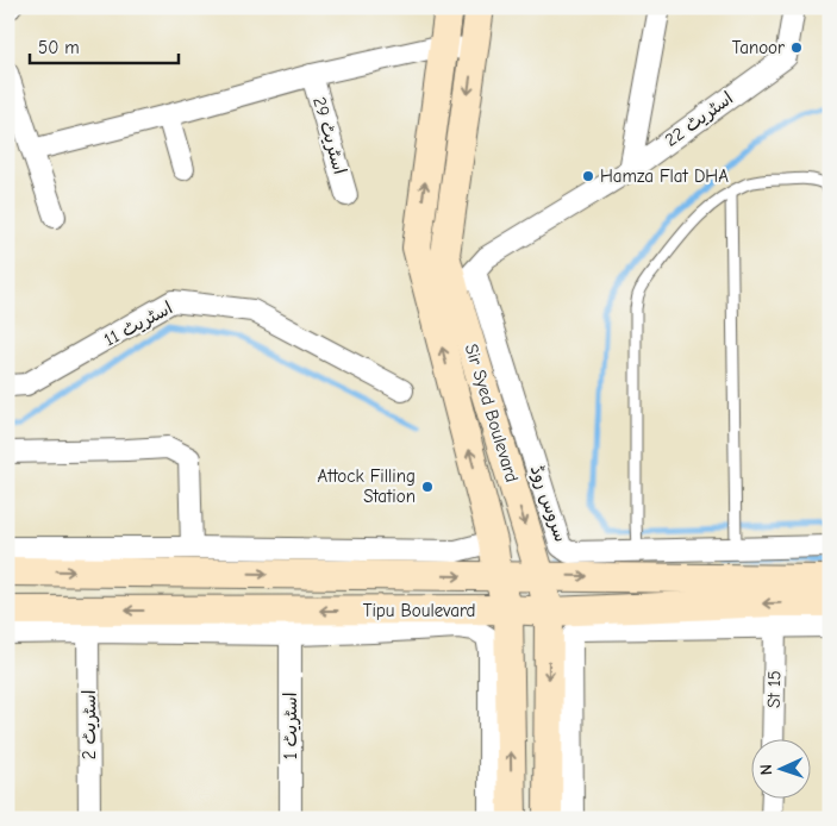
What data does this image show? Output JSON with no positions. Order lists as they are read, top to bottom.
{
  "streets": {
    "street": [
      "اسٹریٹ 22",
      "اسٹریٹ 29",
      "اسٹریٹ 11",
      "Sir Syed Boulevard",
      "سروس روڈ",
      "Tipu Boulevard",
      "St 15",
      "اسٹریٹ 2",
      "اسٹریٹ 1"
    ]
  },
  "crossings": [
    ["اسٹریٹ 22", "Sir Syed Boulevard"],
    ["اسٹریٹ 22", "سروس روڈ"],
    ["Sir Syed Boulevard", "Tipu Boulevard"]
  ],
  "places": ["Tanoor", "Hamza Flat DHA", "Attock Filling Station"],
  "scale_bar": "50 m",
  "north": "left"
}
